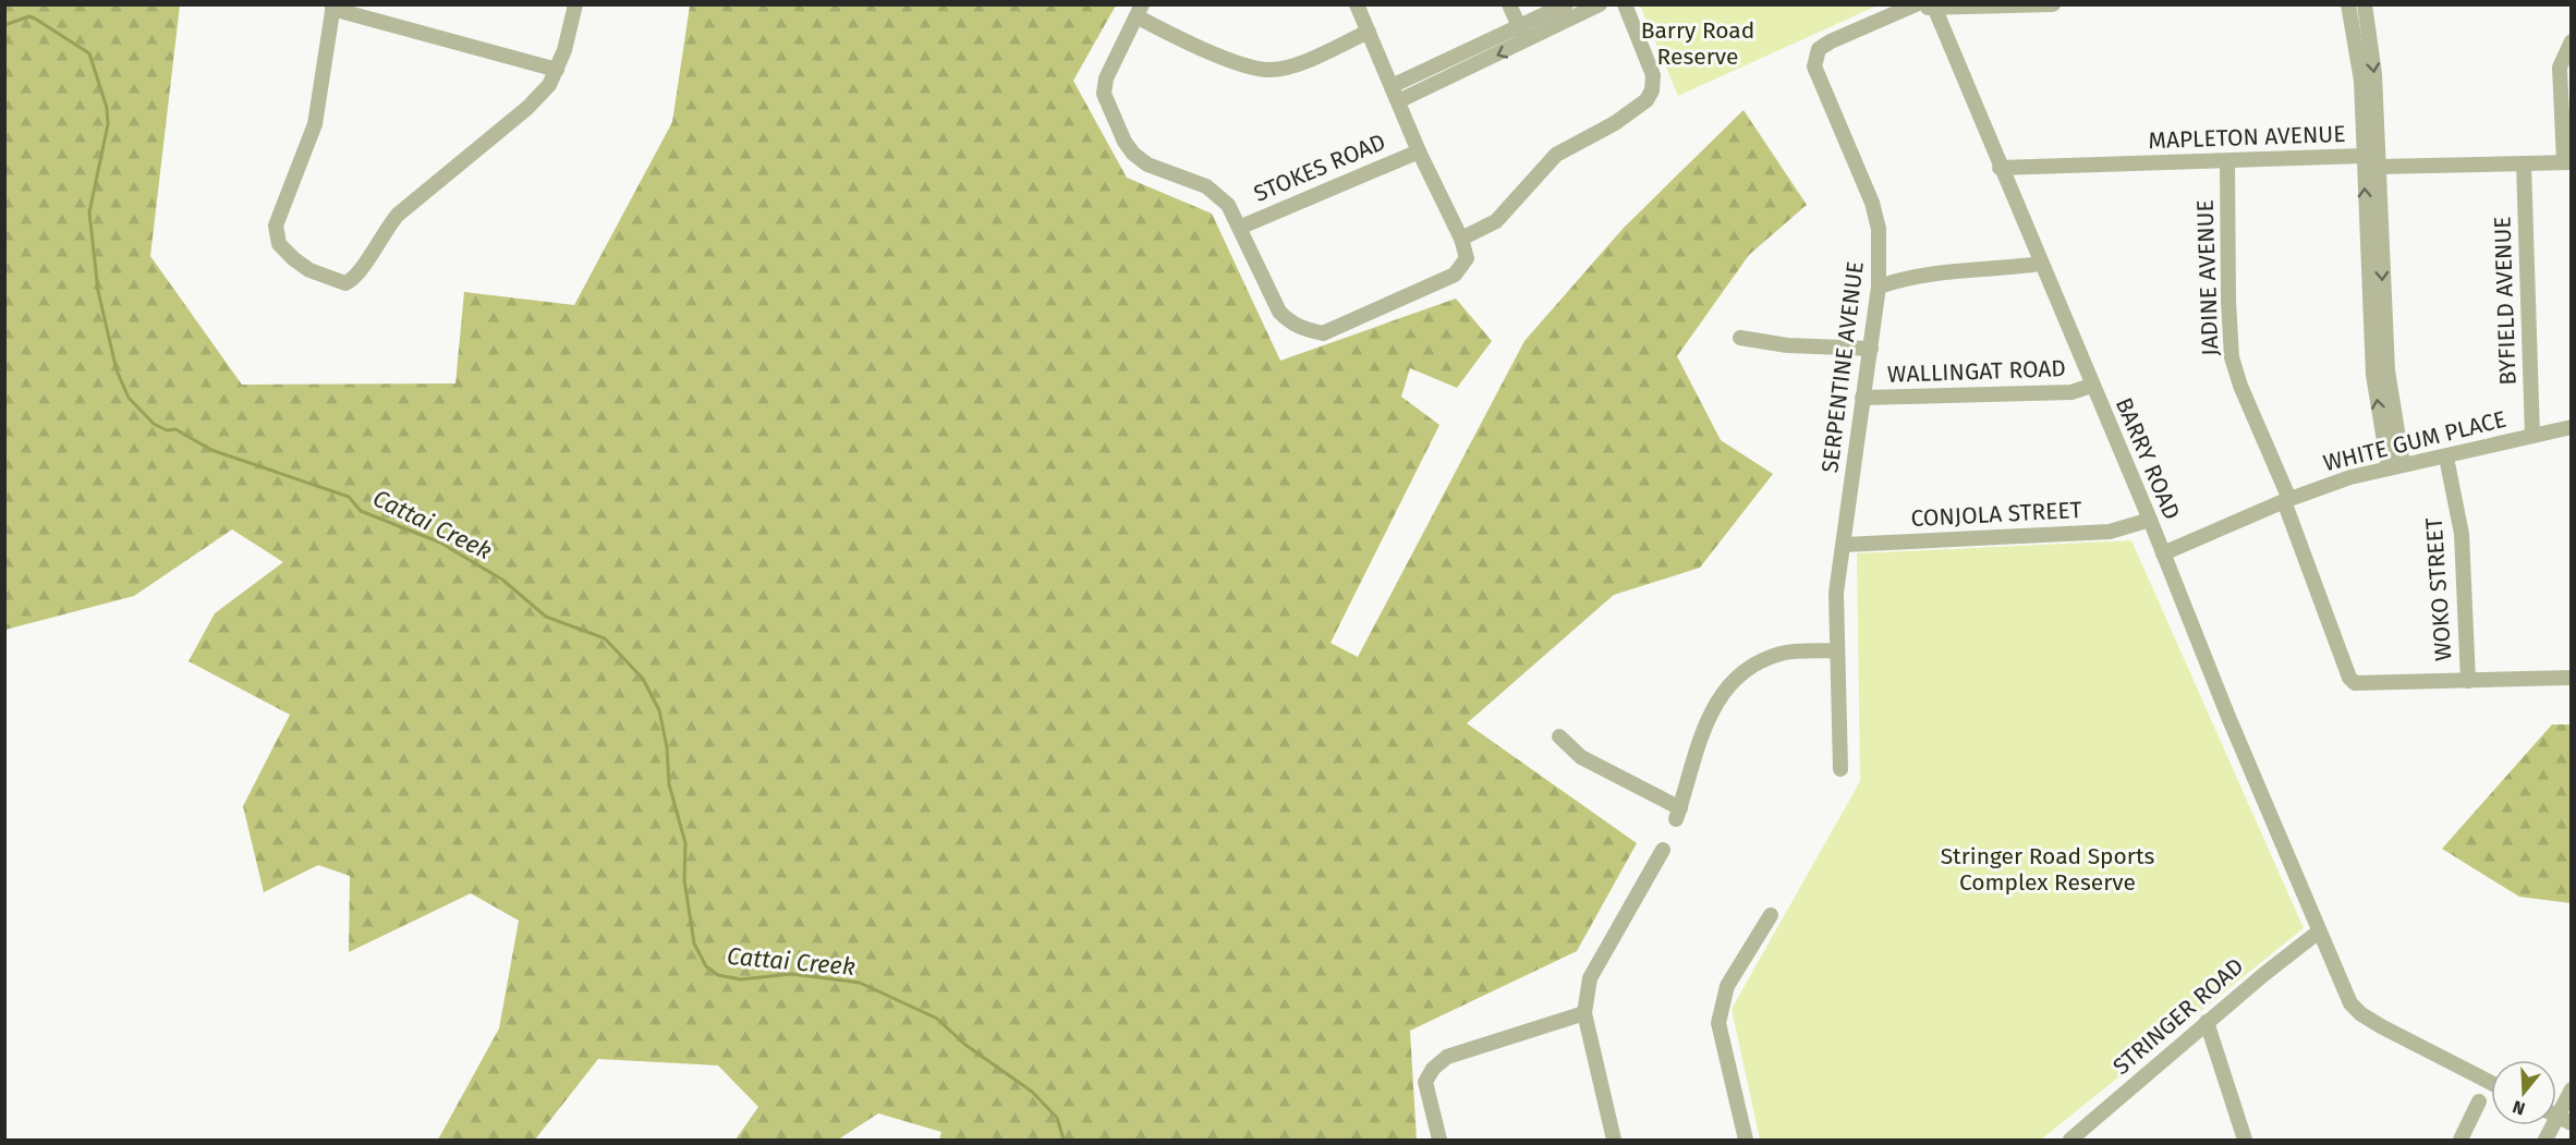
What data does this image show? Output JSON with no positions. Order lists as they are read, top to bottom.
{
  "streets": {
    "street": [
      "MAPLETON AVENUE",
      "STOKES ROAD",
      "JADINE AVENUE",
      "BYFIELD AVENUE",
      "SERPENTINE AVENUE",
      "WALLINGAT ROAD",
      "WHITE GUM PLACE",
      "BARRY ROAD",
      "CONJOLA STREET",
      "WOKO STREET",
      "STRINGER ROAD"
    ]
  },
  "crossings": [
    ["MAPLETON AVENUE", "JADINE AVENUE"],
    ["MAPLETON AVENUE", "BARRY ROAD"],
    ["JADINE AVENUE", "WHITE GUM PLACE"],
    ["JADINE AVENUE", "WOKO STREET"],
    ["BYFIELD AVENUE", "WHITE GUM PLACE"],
    ["SERPENTINE AVENUE", "WALLINGAT ROAD"],
    ["SERPENTINE AVENUE", "BARRY ROAD"],
    ["SERPENTINE AVENUE", "CONJOLA STREET"],
    ["WALLINGAT ROAD", "BARRY ROAD"],
    ["WHITE GUM PLACE", "BARRY ROAD"],
    ["WHITE GUM PLACE", "WOKO STREET"],
    ["BARRY ROAD", "CONJOLA STREET"],
    ["BARRY ROAD", "STRINGER ROAD"]
  ],
  "water": ["Cattai Creek"],
  "parks": ["Barry Road Reserve", "Stringer Road Sports Complex Reserve"],
  "north": "bottom"
}
